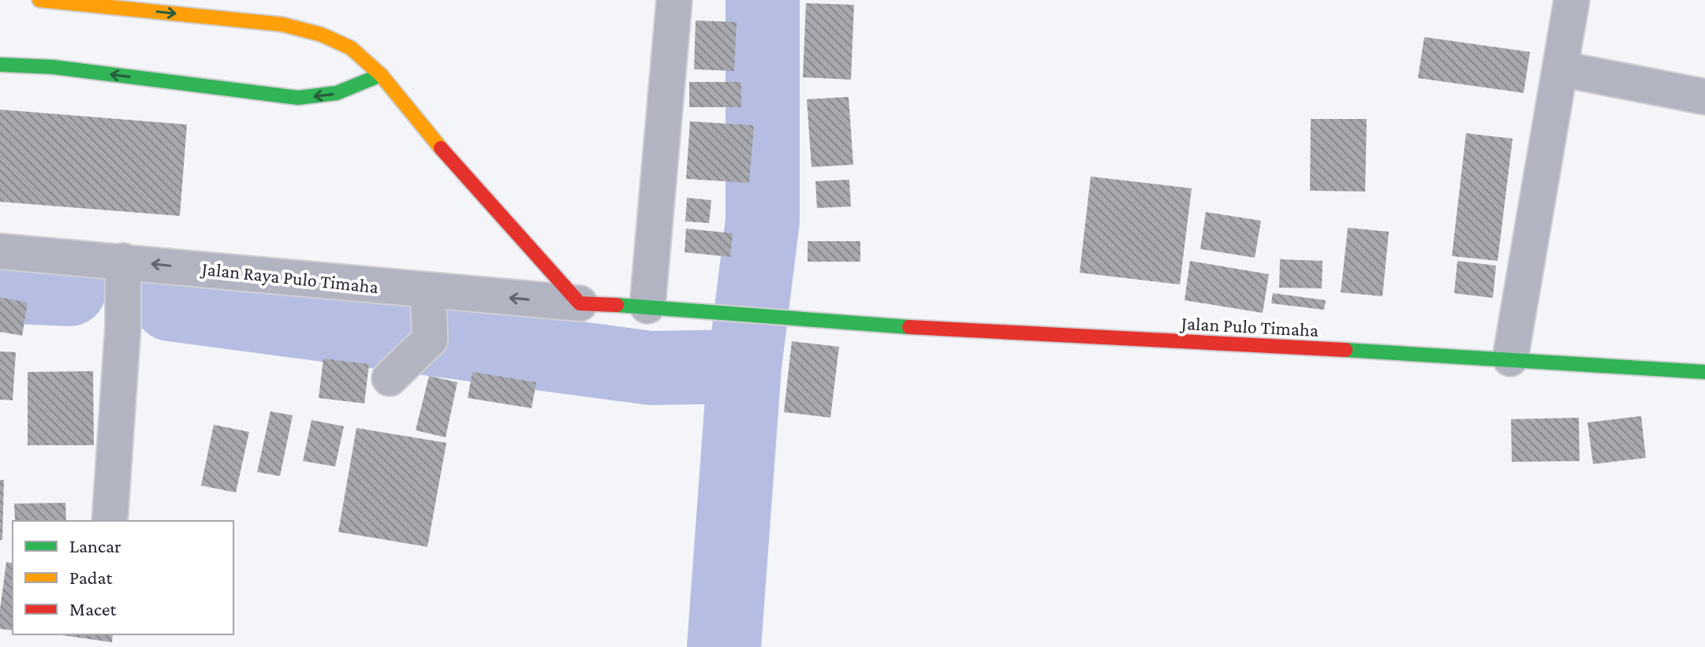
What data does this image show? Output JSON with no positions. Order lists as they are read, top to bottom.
{
  "streets": {
    "street": ["Jalan Raya Pulo Timaha", "Jalan Pulo Timaha"]
  },
  "crossings": [
    ["Jalan Raya Pulo Timaha", "Jalan Pulo Timaha"]
  ],
  "legend": ["Lancar", "Padat", "Macet"]
}
